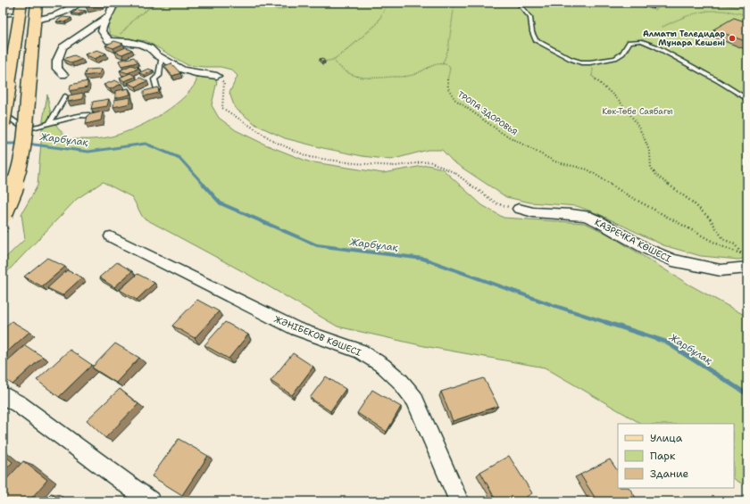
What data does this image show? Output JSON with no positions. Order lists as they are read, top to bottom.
{
  "streets": {
    "street": ["КАЗРЕЧКА КӨШЕСІ", "ЖӘНІБЕКОВ КӨШЕСІ"],
    "path": ["ТРОПА ЗДОРОВЬЯ"]
  },
  "water": ["Жарбұлақ"],
  "parks": ["Көк-Төбе Саябағы"],
  "places": ["Алматы Теледидар Мұнара Кешені"],
  "legend": ["Улица", "Парк", "Здание"]
}
